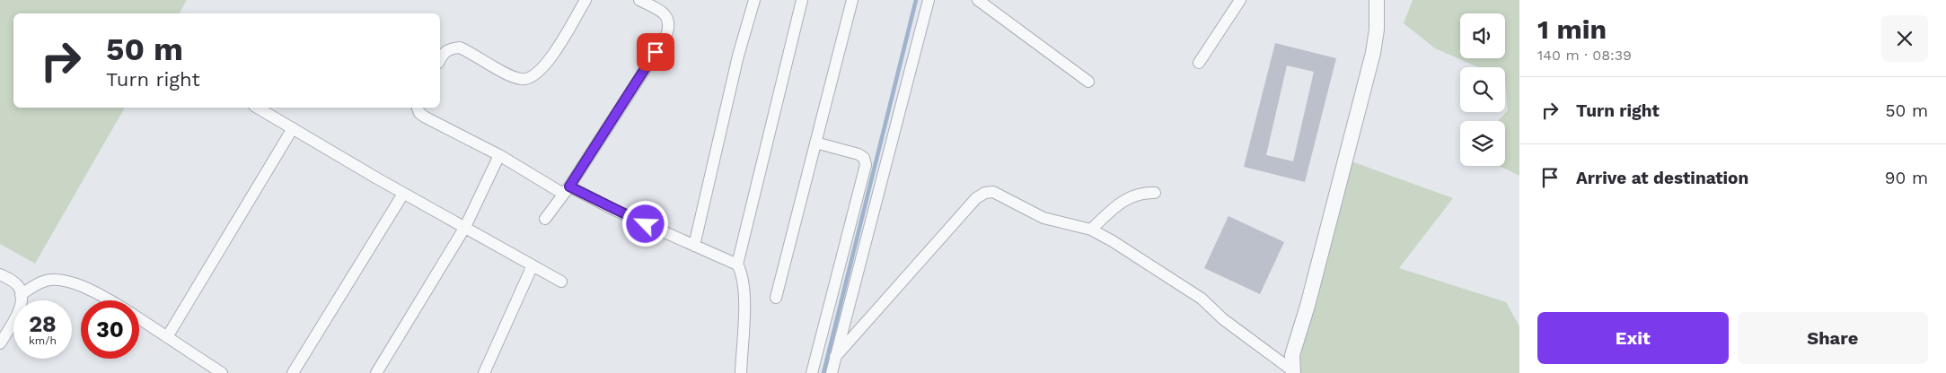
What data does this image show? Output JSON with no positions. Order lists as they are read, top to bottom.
{
  "page": {
    "heading": ["1 min", "140 m · 08:39"],
    "turn": ["50 m", "Turn right"],
    "list": [
      {
        "name": "Turn right",
        "value": "50 m"
      },
      {
        "name": "Arrive at destination",
        "value": "90 m"
      }
    ],
    "speed": "28 km/h",
    "limit": "30",
    "buttons": ["Exit", "Share"]
  }
}
